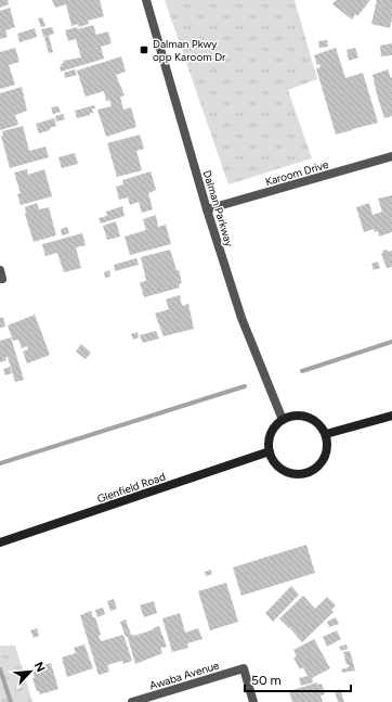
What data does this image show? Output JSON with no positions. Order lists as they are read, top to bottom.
{
  "streets": {
    "main road": ["Glenfield Road"],
    "street": ["Karoom Drive", "Dalman Parkway", "Awaba Avenue"]
  },
  "crossings": [
    ["Karoom Drive", "Dalman Parkway"],
    ["Dalman Parkway", "Glenfield Road"]
  ],
  "places": {
    "transit": ["Dalman Pkwy opp Karoom Dr"]
  },
  "scale_bar": "50 m",
  "north": "top right"
}
